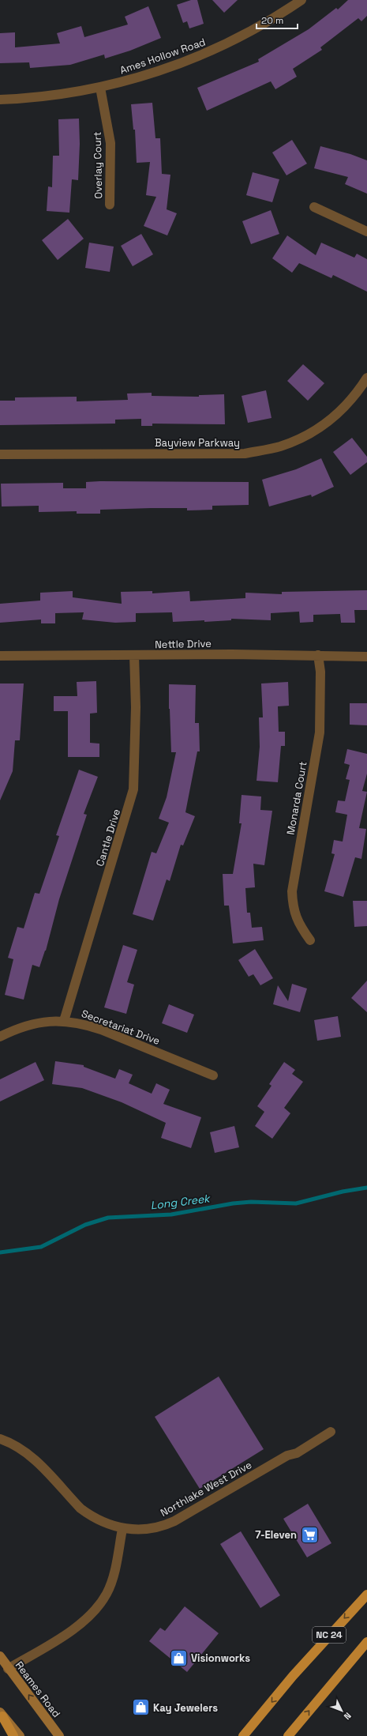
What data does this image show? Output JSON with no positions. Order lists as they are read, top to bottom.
{
  "streets": {
    "main road": ["NC 24", "Reames Road"],
    "street": [
      "Ames Hollow Road",
      "Overlay Court",
      "Bayview Parkway",
      "Nettle Drive",
      "Monarda Court",
      "Cantle Drive",
      "Secretariat Drive",
      "Northlake West Drive"
    ]
  },
  "crossings": [
    ["Ames Hollow Road", "Overlay Court"],
    ["Nettle Drive", "Monarda Court"],
    ["Nettle Drive", "Cantle Drive"],
    ["Cantle Drive", "Secretariat Drive"]
  ],
  "water": ["Long Creek"],
  "places": {
    "supermarket": ["7-Eleven"],
    "shop": ["Visionworks", "Kay Jewelers"]
  },
  "scale_bar": "20 m",
  "north": "bottom right"
}
